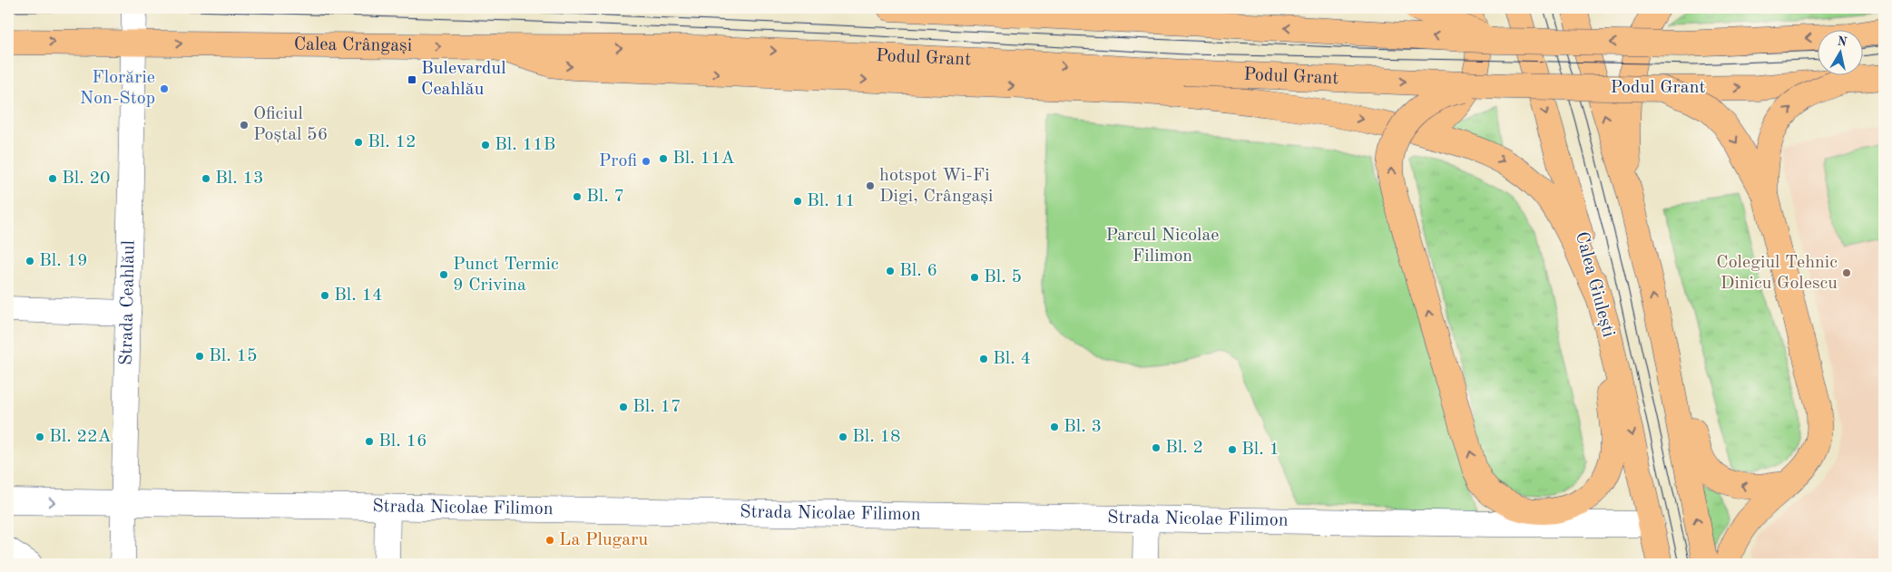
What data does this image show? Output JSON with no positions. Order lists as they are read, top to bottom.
{
  "streets": {
    "main road": ["Calea Crângași", "Podul Grant", "Calea Giulești"],
    "street": ["Strada Ceahlăul", "Strada Nicolae Filimon"]
  },
  "crossings": [
    ["Calea Crângași", "Podul Grant"],
    ["Calea Crângași", "Strada Ceahlăul"],
    ["Calea Giulești", "Strada Nicolae Filimon"],
    ["Strada Ceahlăul", "Strada Nicolae Filimon"]
  ],
  "one_way": ["Calea Crângași"],
  "parks": ["Parcul Nicolae Filimon"],
  "places": {
    "transit": ["Bulevardul Ceahlău"],
    "other": [
      "Florărie Non-Stop",
      "Oficiul Poștal 56",
      "Bl. 12",
      "Bl. 11B",
      "Bl. 11A",
      "Profi",
      "Bl. 20",
      "Bl. 13",
      "hotspot Wi-Fi Digi, Crângași",
      "Bl. 7",
      "Bl. 11",
      "Bl. 19",
      "Bl. 6",
      "Colegiul Tehnic Dinicu Golescu",
      "Punct Termic 9 Crivina",
      "Bl. 5",
      "Bl. 14",
      "Bl. 15",
      "Bl. 4",
      "Bl. 17",
      "Bl. 3",
      "Bl. 22A",
      "Bl. 18",
      "Bl. 16",
      "Bl. 2",
      "Bl. 1",
      "La Plugaru"
    ]
  },
  "north": "top"
}
